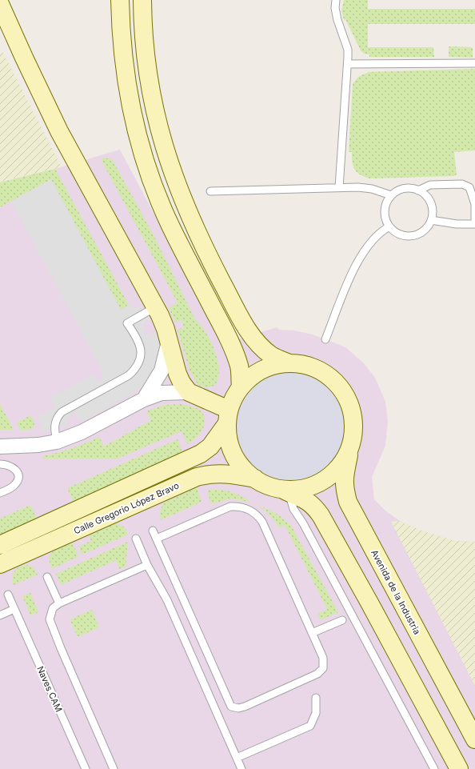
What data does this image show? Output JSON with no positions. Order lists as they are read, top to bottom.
{
  "streets": {
    "main road": ["Calle Gregorio López Bravo", "Avenida de la Industria"],
    "lane": ["Naves CAM"]
  }
}
